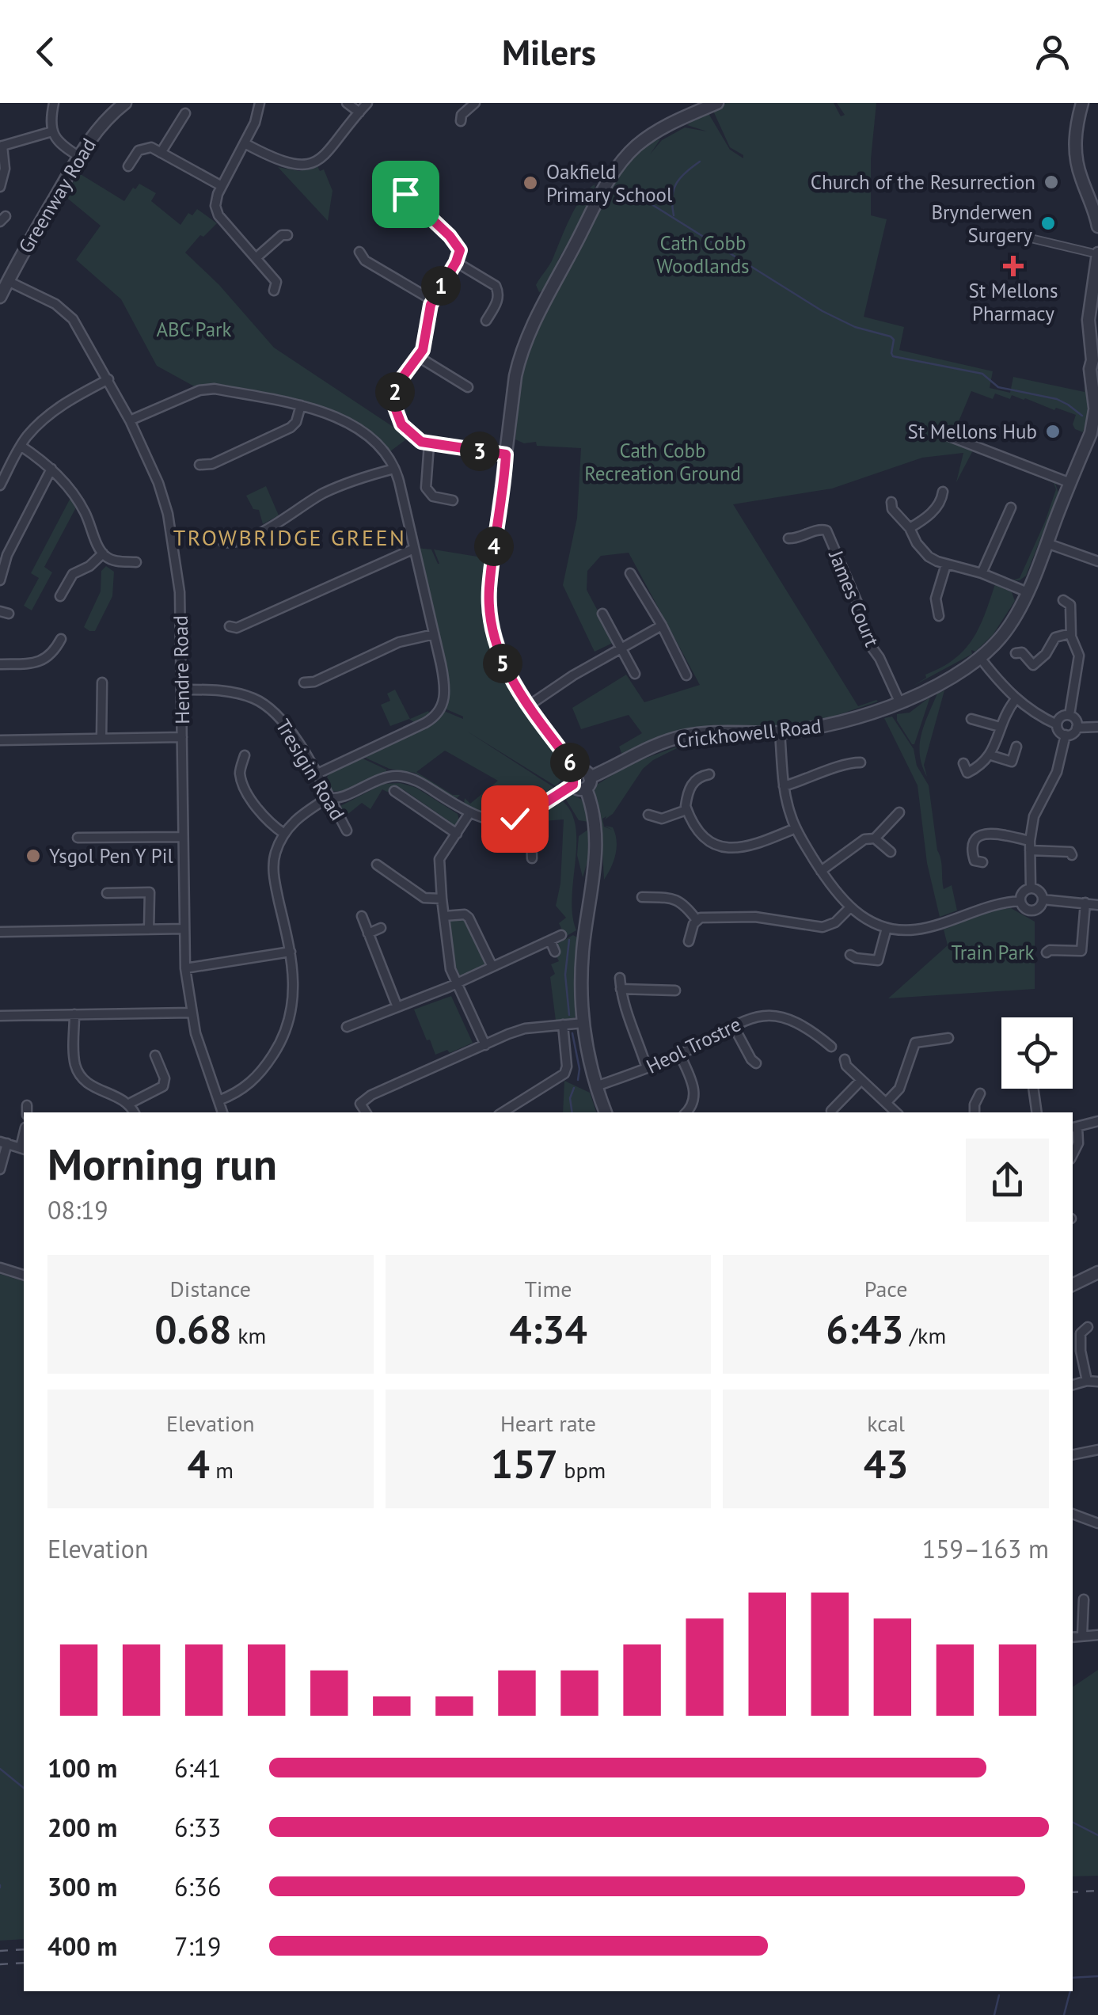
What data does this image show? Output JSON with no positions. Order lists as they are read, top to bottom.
{
  "streets": {
    "street": [
      "Greenway Road",
      "James Court",
      "Hendre Road",
      "Crickhowell Road",
      "Tresigin Road",
      "Heol Trostre"
    ]
  },
  "crossings": [
    ["Greenway Road", "Hendre Road"],
    ["James Court", "Crickhowell Road"],
    ["Hendre Road", "Tresigin Road"]
  ],
  "districts": ["TROWBRIDGE GREEN"],
  "parks": [
    "Cath Cobb Woodlands",
    "ABC Park",
    "Cath Cobb Recreation Ground",
    "Train Park"
  ],
  "places": {
    "other": [
      "Church of the Resurrection",
      "Oakfield Primary School",
      "Brynderwen Surgery",
      "St Mellons Hub",
      "Ysgol Pen Y Pil"
    ],
    "health": ["St Mellons Pharmacy"]
  },
  "page": {
    "header": "Milers",
    "pins": [
      "1",
      "2",
      "3",
      "4",
      "5",
      "6"
    ],
    "heading": ["Morning run", "08:19"],
    "stats": [
      ["Distance", "0.68 km"],
      ["Time", "4:34"],
      ["Pace", "6:43 /km"],
      ["Elevation", "4 m"],
      ["Heart rate", "157 bpm"],
      ["kcal", "43"]
    ],
    "chart": ["Elevation", "159–163 m"],
    "list": [
      {
        "name": "100 m",
        "note": "6:41"
      },
      {
        "name": "200 m",
        "note": "6:33"
      },
      {
        "name": "300 m",
        "note": "6:36"
      },
      {
        "name": "400 m",
        "note": "7:19"
      }
    ]
  }
}
